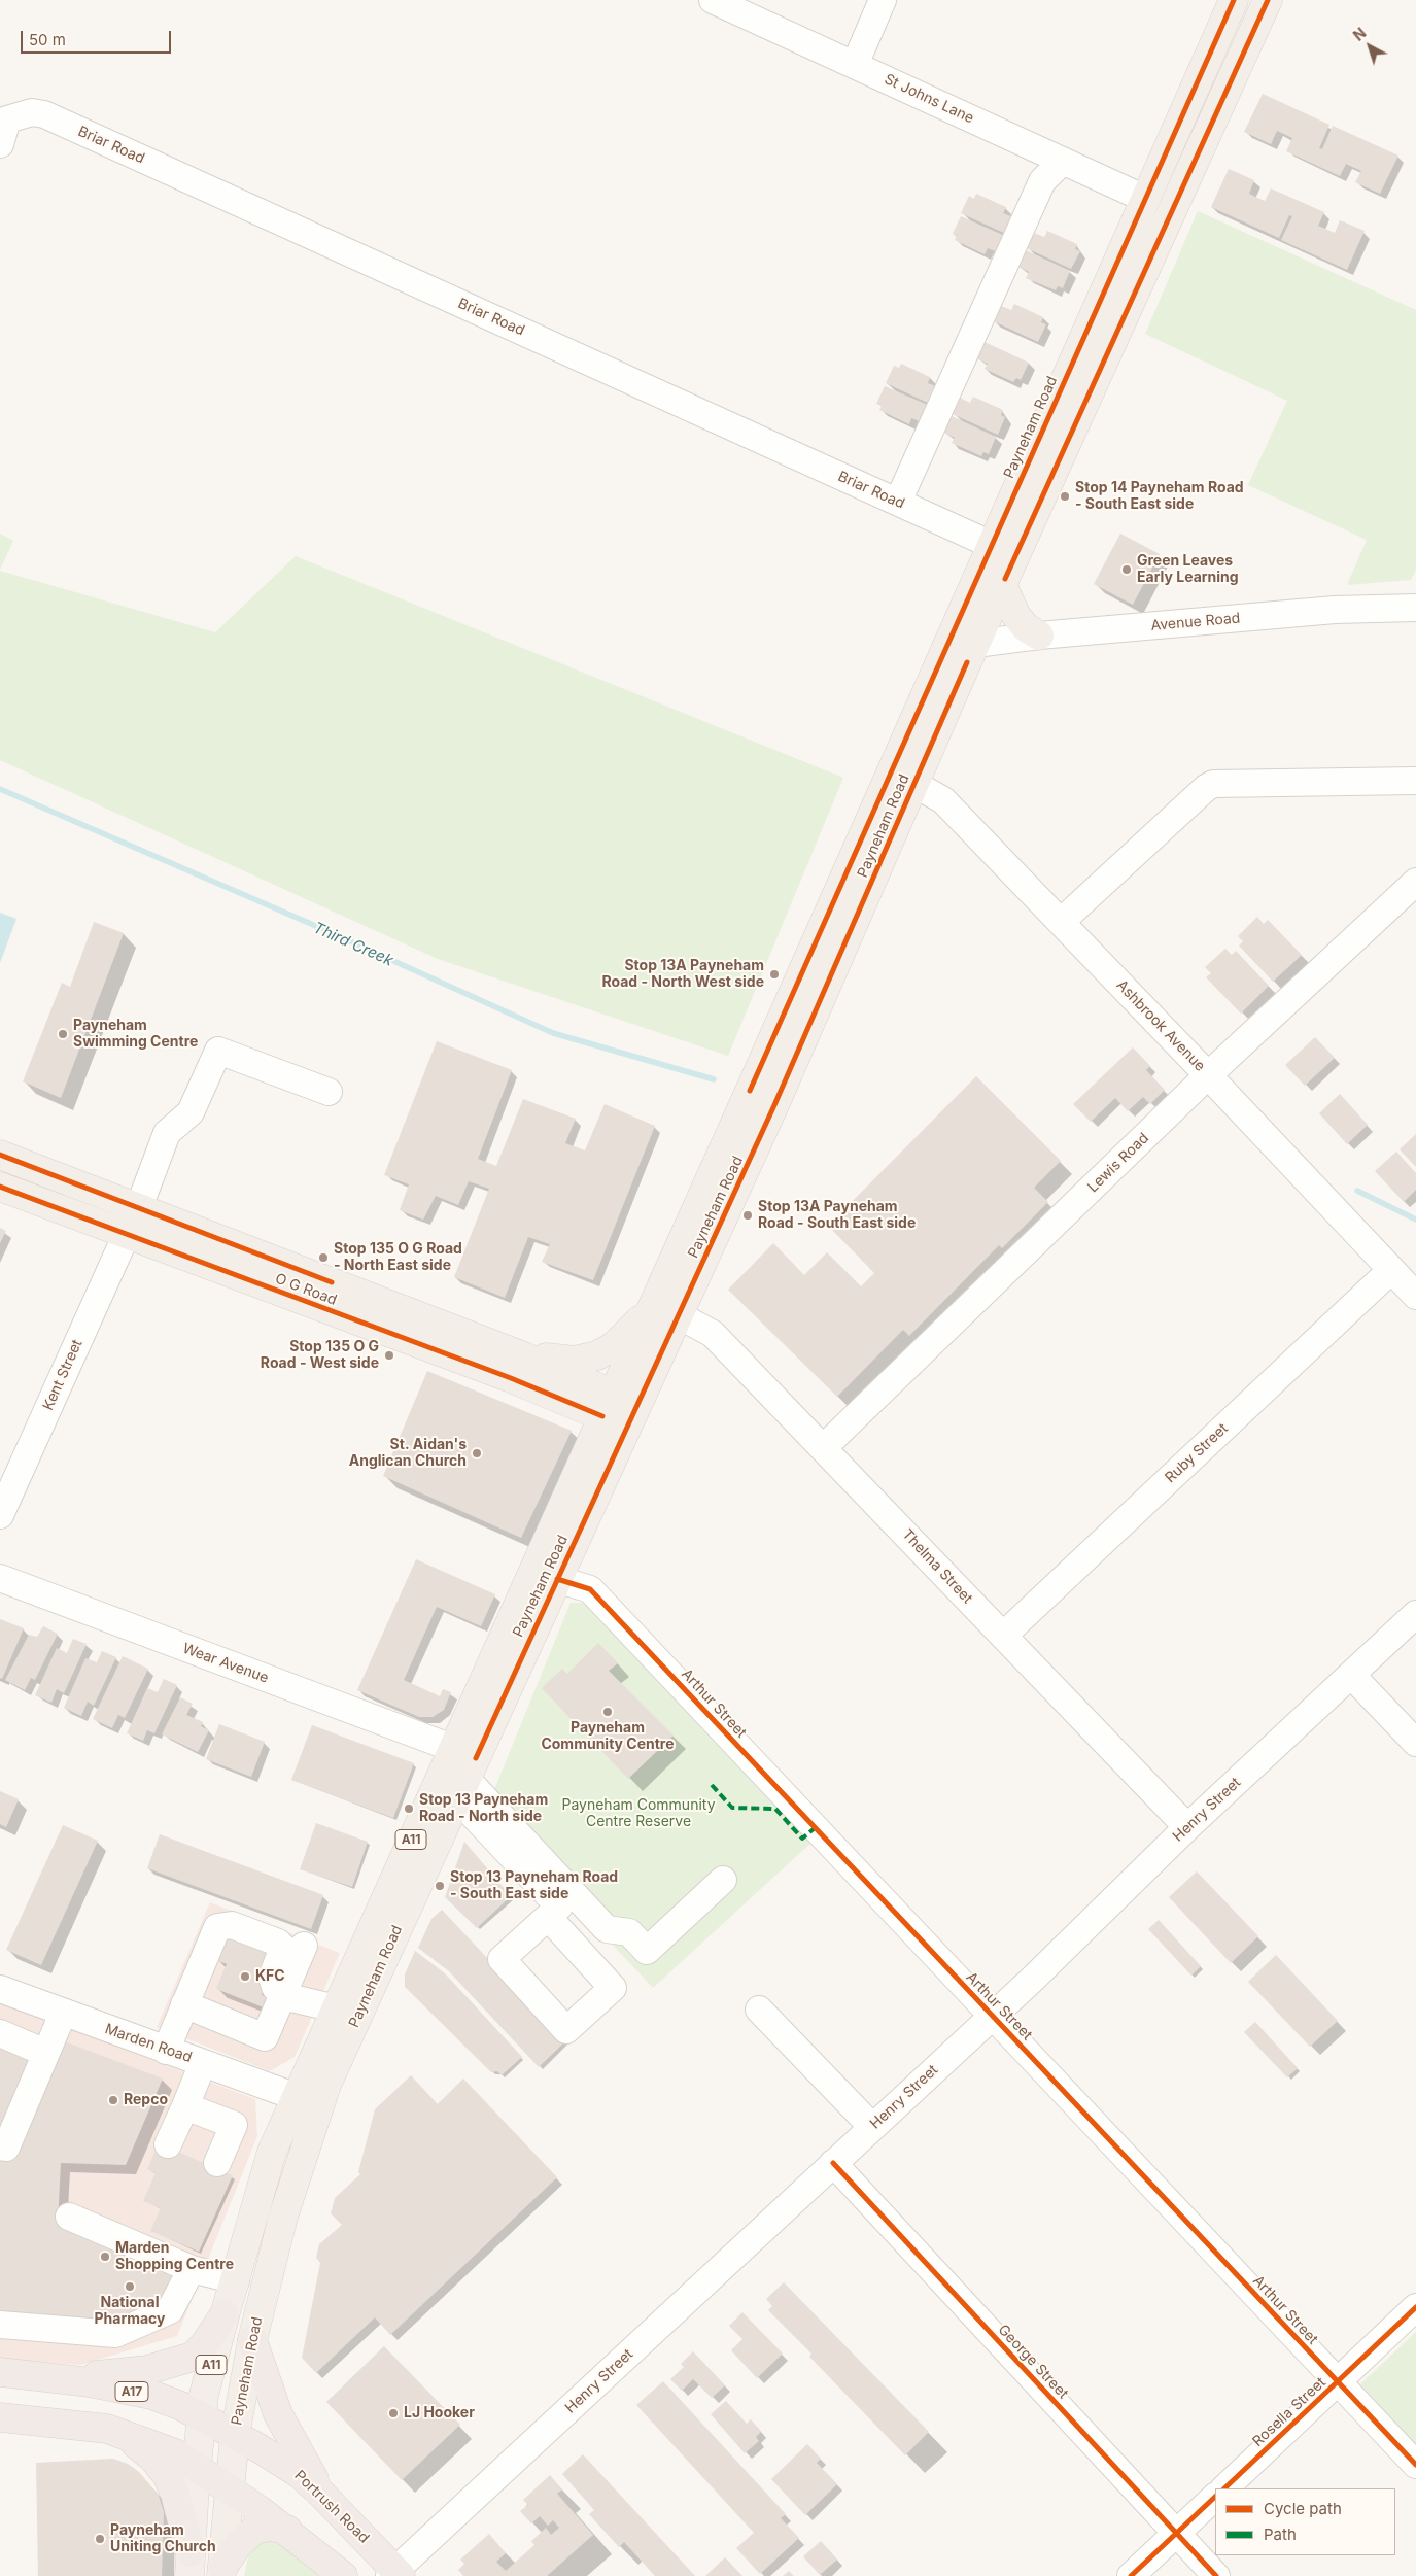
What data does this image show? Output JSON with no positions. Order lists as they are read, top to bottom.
{
  "streets": {
    "highway": ["A17", "Portrush Road"],
    "main road": ["Payneham Road", "O G Road", "A11"],
    "street": [
      "St Johns Lane",
      "Briar Road",
      "Avenue Road",
      "Ashbrook Avenue",
      "Lewis Road",
      "Kent Street",
      "Ruby Street",
      "Thelma Street",
      "Wear Avenue",
      "Arthur Street",
      "Henry Street",
      "Marden Road",
      "George Street",
      "Rosella Street"
    ]
  },
  "crossings": [
    ["St Johns Lane", "Payneham Road"],
    ["Briar Road", "Payneham Road"],
    ["Payneham Road", "Avenue Road"],
    ["Payneham Road", "Ashbrook Avenue"],
    ["Payneham Road", "O G Road"],
    ["Payneham Road", "Thelma Street"],
    ["Payneham Road", "Wear Avenue"],
    ["Payneham Road", "Arthur Street"],
    ["Payneham Road", "Marden Road"],
    ["Payneham Road", "A17"],
    ["Payneham Road", "Portrush Road"],
    ["Ashbrook Avenue", "Lewis Road"],
    ["Ashbrook Avenue", "Ruby Street"],
    ["Lewis Road", "Thelma Street"],
    ["O G Road", "Kent Street"],
    ["Ruby Street", "Thelma Street"],
    ["Thelma Street", "Henry Street"],
    ["Arthur Street", "Henry Street"],
    ["Arthur Street", "Rosella Street"],
    ["Henry Street", "George Street"],
    ["Henry Street", "Portrush Road"],
    ["A17", "Portrush Road"]
  ],
  "water": ["Third Creek"],
  "parks": ["Payneham Community Centre Reserve"],
  "places": [
    "Stop 14 Payneham Road - South East side",
    "Green Leaves Early Learning",
    "Stop 13A Payneham Road - North West side",
    "Payneham Swimming Centre",
    "Stop 13A Payneham Road - South East side",
    "Stop 135 O G Road - North East side",
    "Stop 135 O G Road - West side",
    "St. Aidan's Anglican Church",
    "Payneham Community Centre",
    "Stop 13 Payneham Road - North side",
    "Stop 13 Payneham Road - South East side",
    "KFC",
    "Repco",
    "Marden Shopping Centre",
    "National Pharmacy",
    "LJ Hooker",
    "Payneham Uniting Church"
  ],
  "legend": ["Cycle path", "Path"],
  "scale_bar": "50 m",
  "north": "top left"
}
